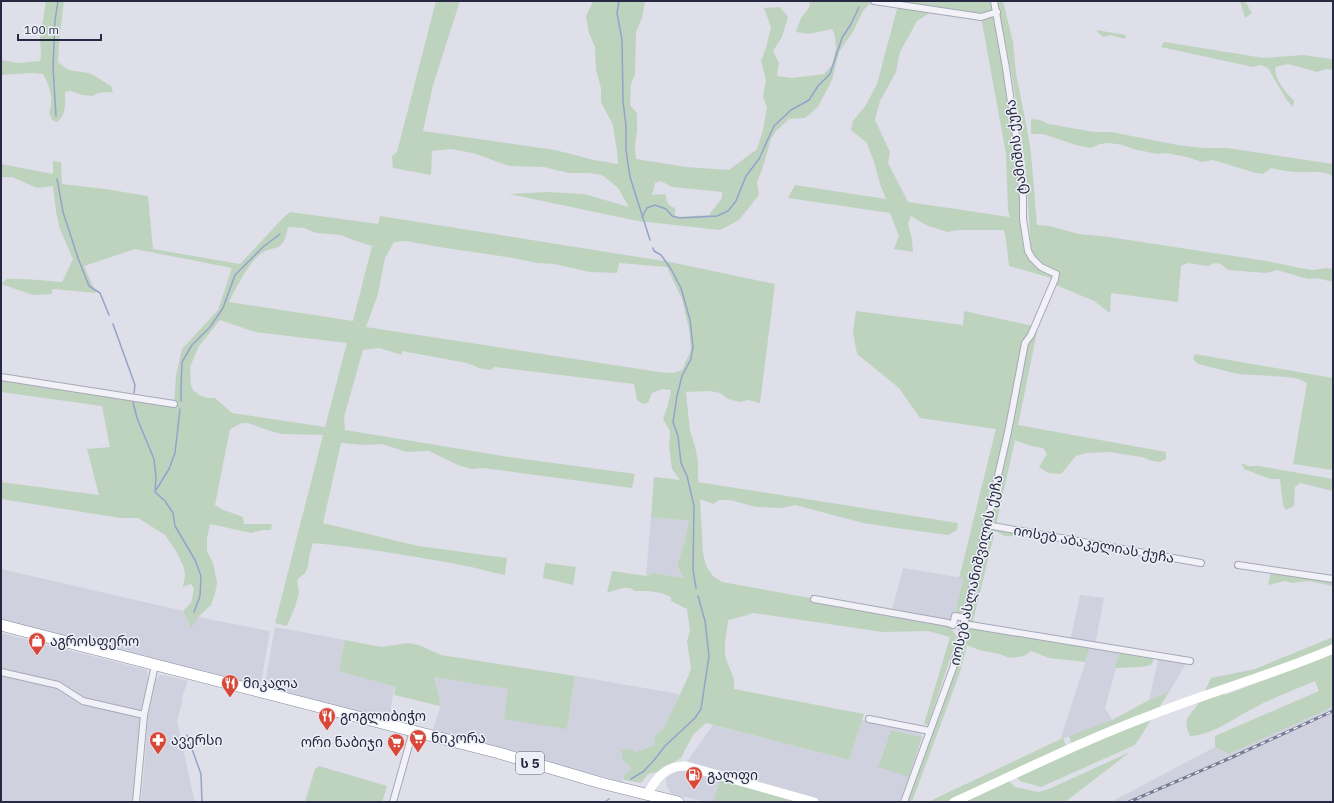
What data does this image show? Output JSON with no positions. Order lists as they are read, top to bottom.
{
  "streets": {
    "highway": ["ს 5"],
    "street": ["ტამიშის ქუჩა", "იოსებ აბაკელიას ქუჩა", "იოსებ ასლანიშვილის ქუჩა"]
  },
  "crossings": [
    ["ტამიშის ქუჩა", "იოსებ ასლანიშვილის ქუჩა"],
    ["იოსებ აბაკელიას ქუჩა", "იოსებ ასლანიშვილის ქუჩა"]
  ],
  "places": {
    "shop": ["აგროსფერო"],
    "restaurant": ["მიკალა", "გოგლიბიჭო"],
    "supermarket": ["ნიკორა", "ორი ნაბიჯი"],
    "pharmacy": ["ავერსი"],
    "fuel station": ["გალფი"]
  },
  "scale_bar": "100 m"
}
